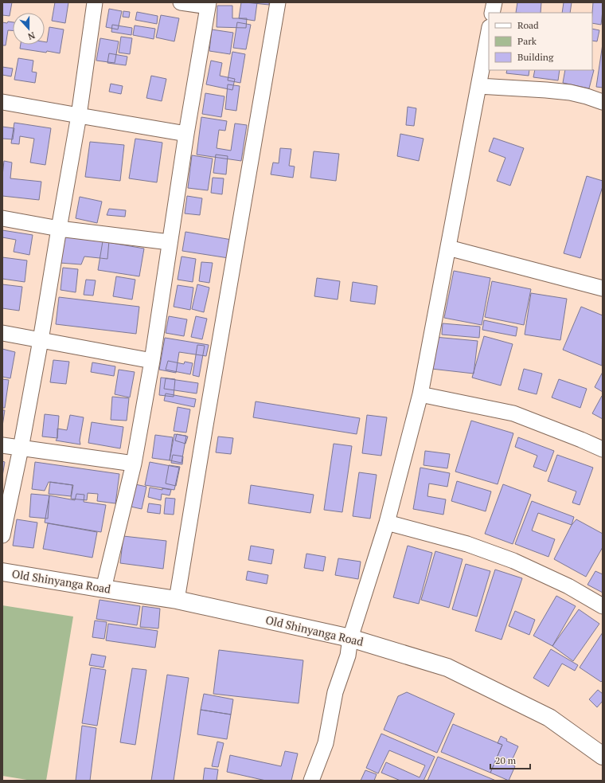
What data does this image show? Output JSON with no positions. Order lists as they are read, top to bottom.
{
  "streets": {
    "main road": ["Old Shinyanga Road"]
  },
  "legend": ["Road", "Park", "Building"],
  "scale_bar": "20 m",
  "north": "bottom"
}
